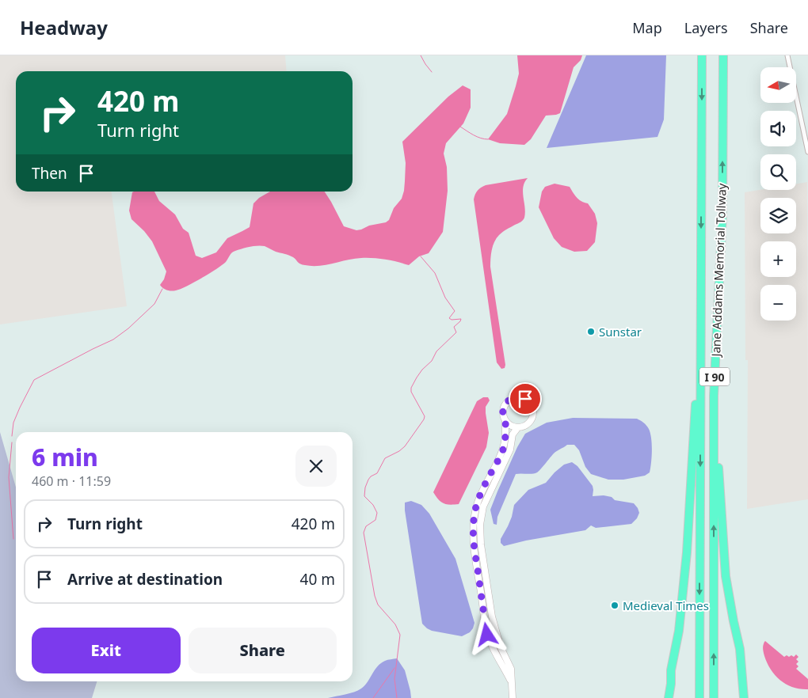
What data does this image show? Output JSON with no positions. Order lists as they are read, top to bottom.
{
  "streets": {
    "highway": ["Jane Addams Memorial Tollway", "I 90"]
  },
  "places": ["Sunstar", "Medieval Times"],
  "north": "left",
  "page": {
    "header": "Headway",
    "nav": ["Map", "Layers", "Share"],
    "map_buttons": ["+", "−"],
    "turn": ["420 m", "Turn right"],
    "then": "Then",
    "heading": ["6 min", "460 m · 11:59"],
    "list": [
      {
        "name": "Turn right",
        "value": "420 m"
      },
      {
        "name": "Arrive at destination",
        "value": "40 m"
      }
    ],
    "buttons": ["Exit", "Share"]
  }
}
